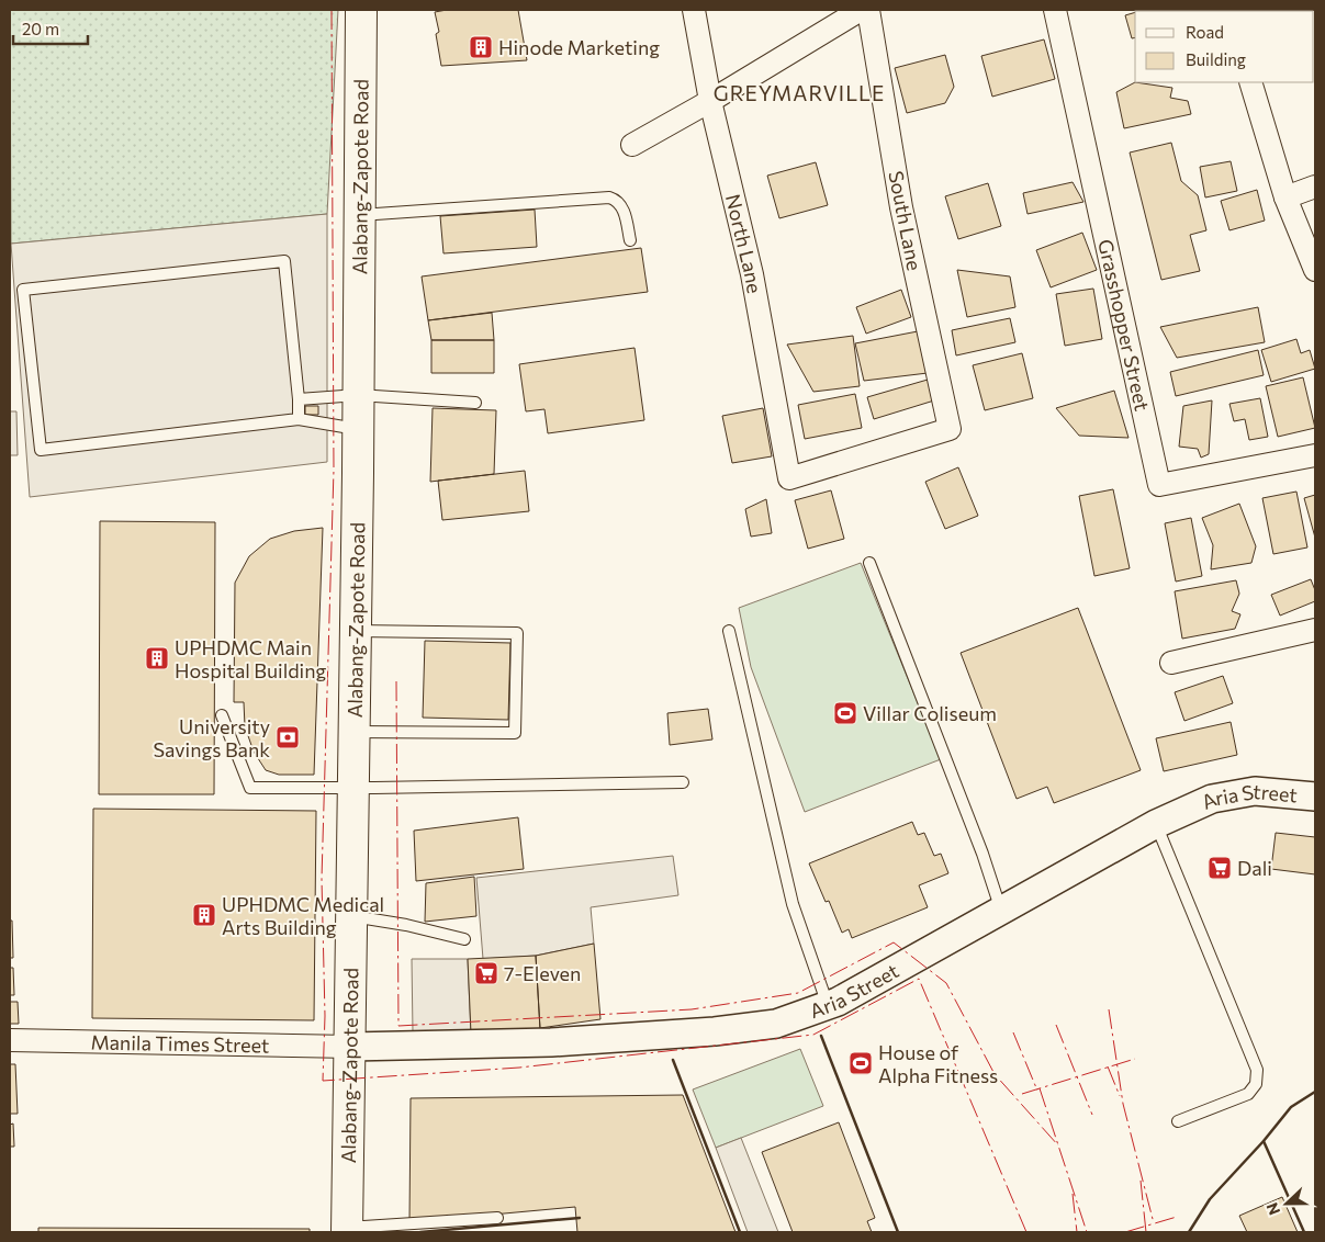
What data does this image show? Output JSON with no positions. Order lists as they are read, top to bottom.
{
  "streets": {
    "highway": ["Alabang-Zapote Road"],
    "street": [
      "South Lane",
      "North Lane",
      "Grasshopper Street",
      "Aria Street",
      "Manila Times Street"
    ]
  },
  "crossings": [
    ["Alabang-Zapote Road", "Aria Street"],
    ["Alabang-Zapote Road", "Manila Times Street"],
    ["South Lane", "North Lane"],
    ["Aria Street", "Manila Times Street"]
  ],
  "districts": ["GREYMARVILLE"],
  "places": {
    "building": ["Hinode Marketing", "UPHDMC Main Hospital Building", "UPHDMC Medical Arts Building"],
    "sports": ["Villar Coliseum", "House of Alpha Fitness"],
    "bank": ["University Savings Bank"],
    "supermarket": ["Dali", "7-Eleven"]
  },
  "legend": ["Road", "Building"],
  "scale_bar": "20 m",
  "north": "left"
}
